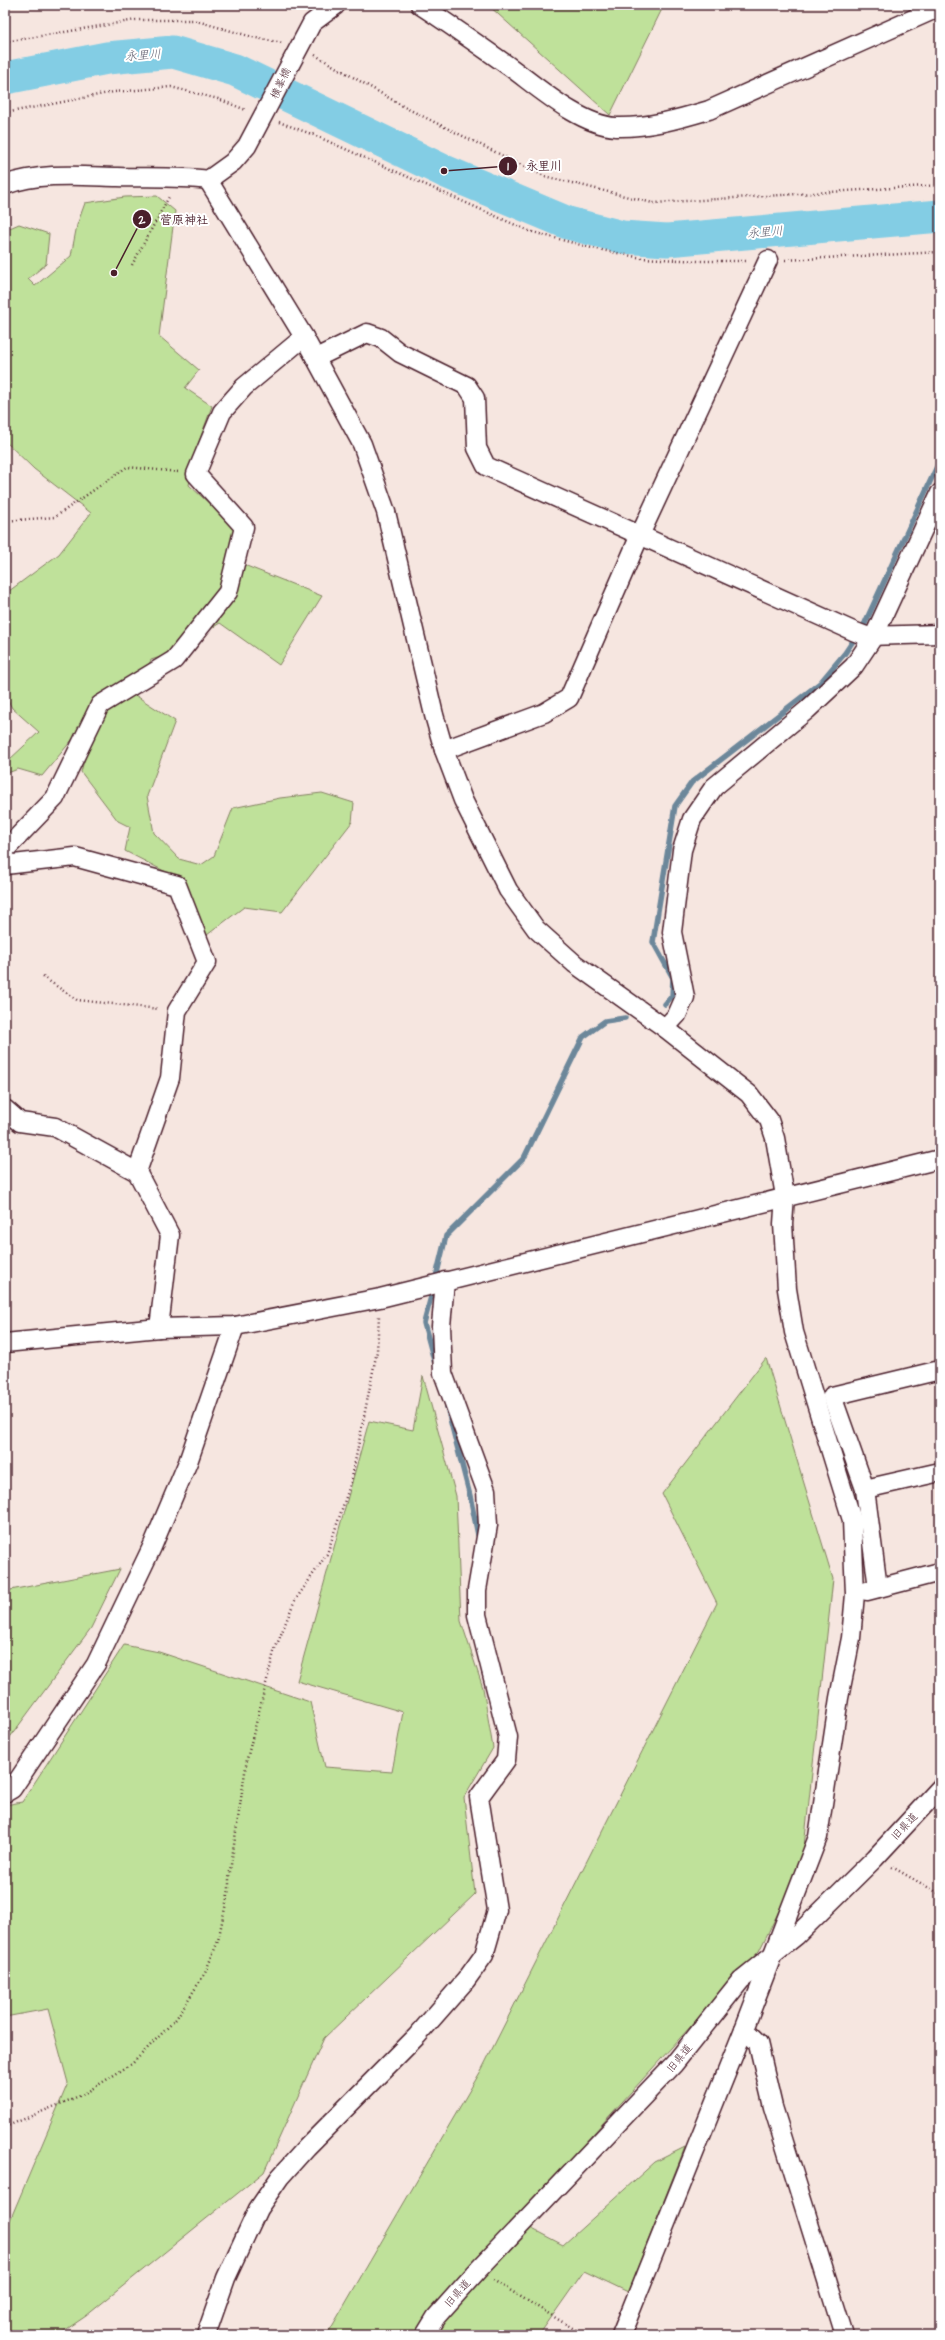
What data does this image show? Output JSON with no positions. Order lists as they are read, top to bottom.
{
  "streets": {
    "street": ["横峯橋", "旧県道"]
  },
  "water": ["永里川"],
  "places": ["永里川", "菅原神社"]
}
